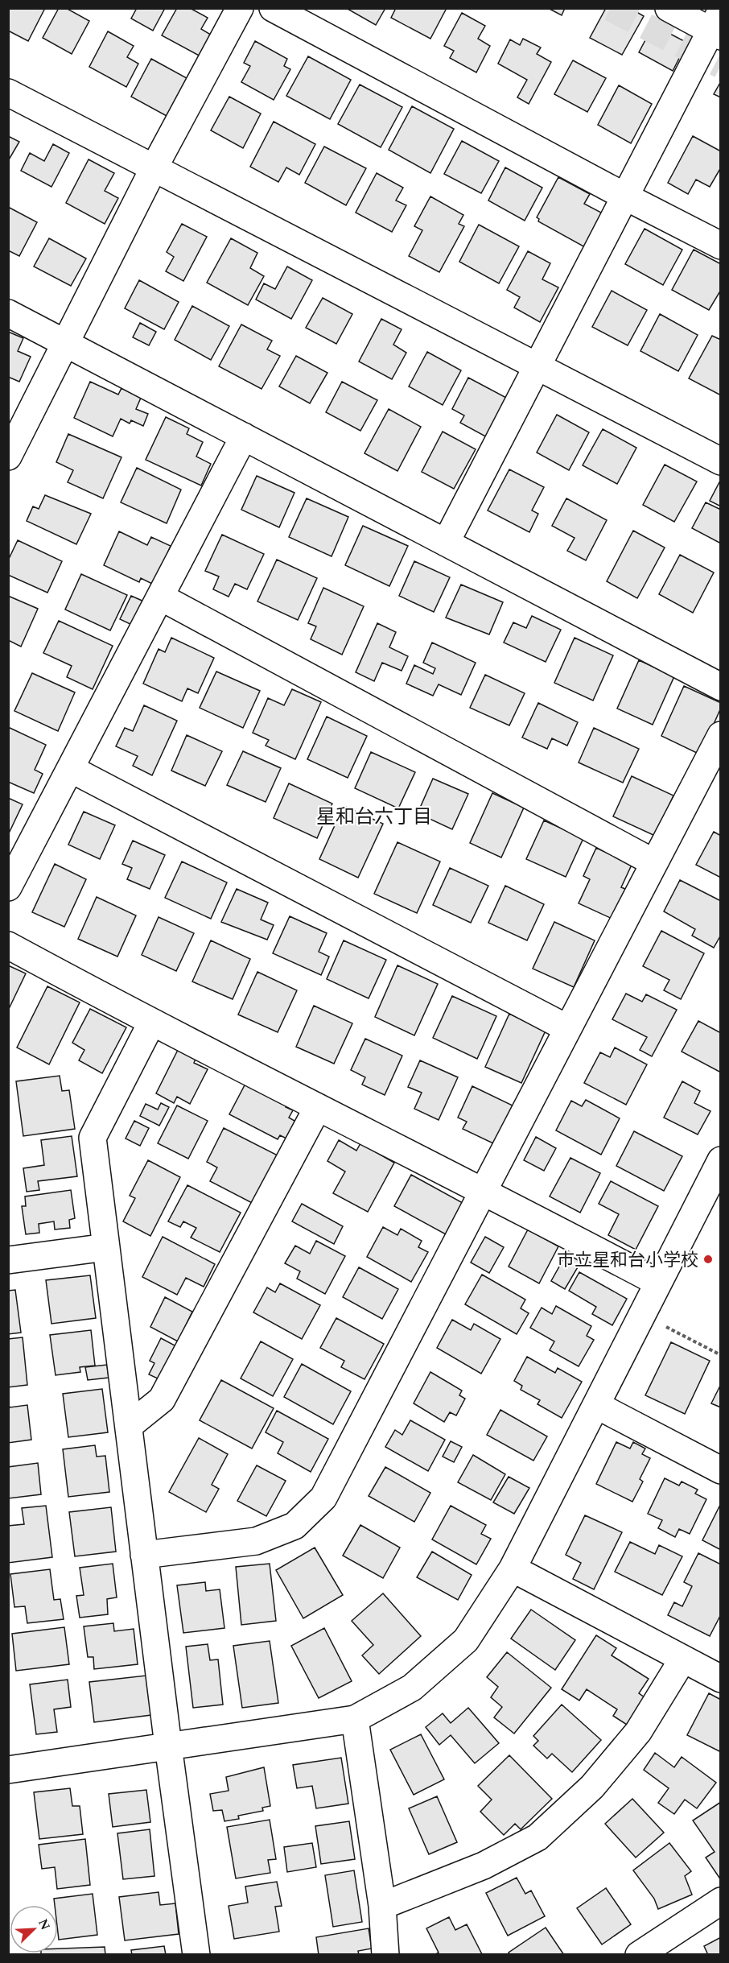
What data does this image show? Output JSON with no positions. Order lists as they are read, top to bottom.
{
  "districts": ["星和台六丁目"],
  "places": ["市立星和台小学校"],
  "north": "top right"
}
